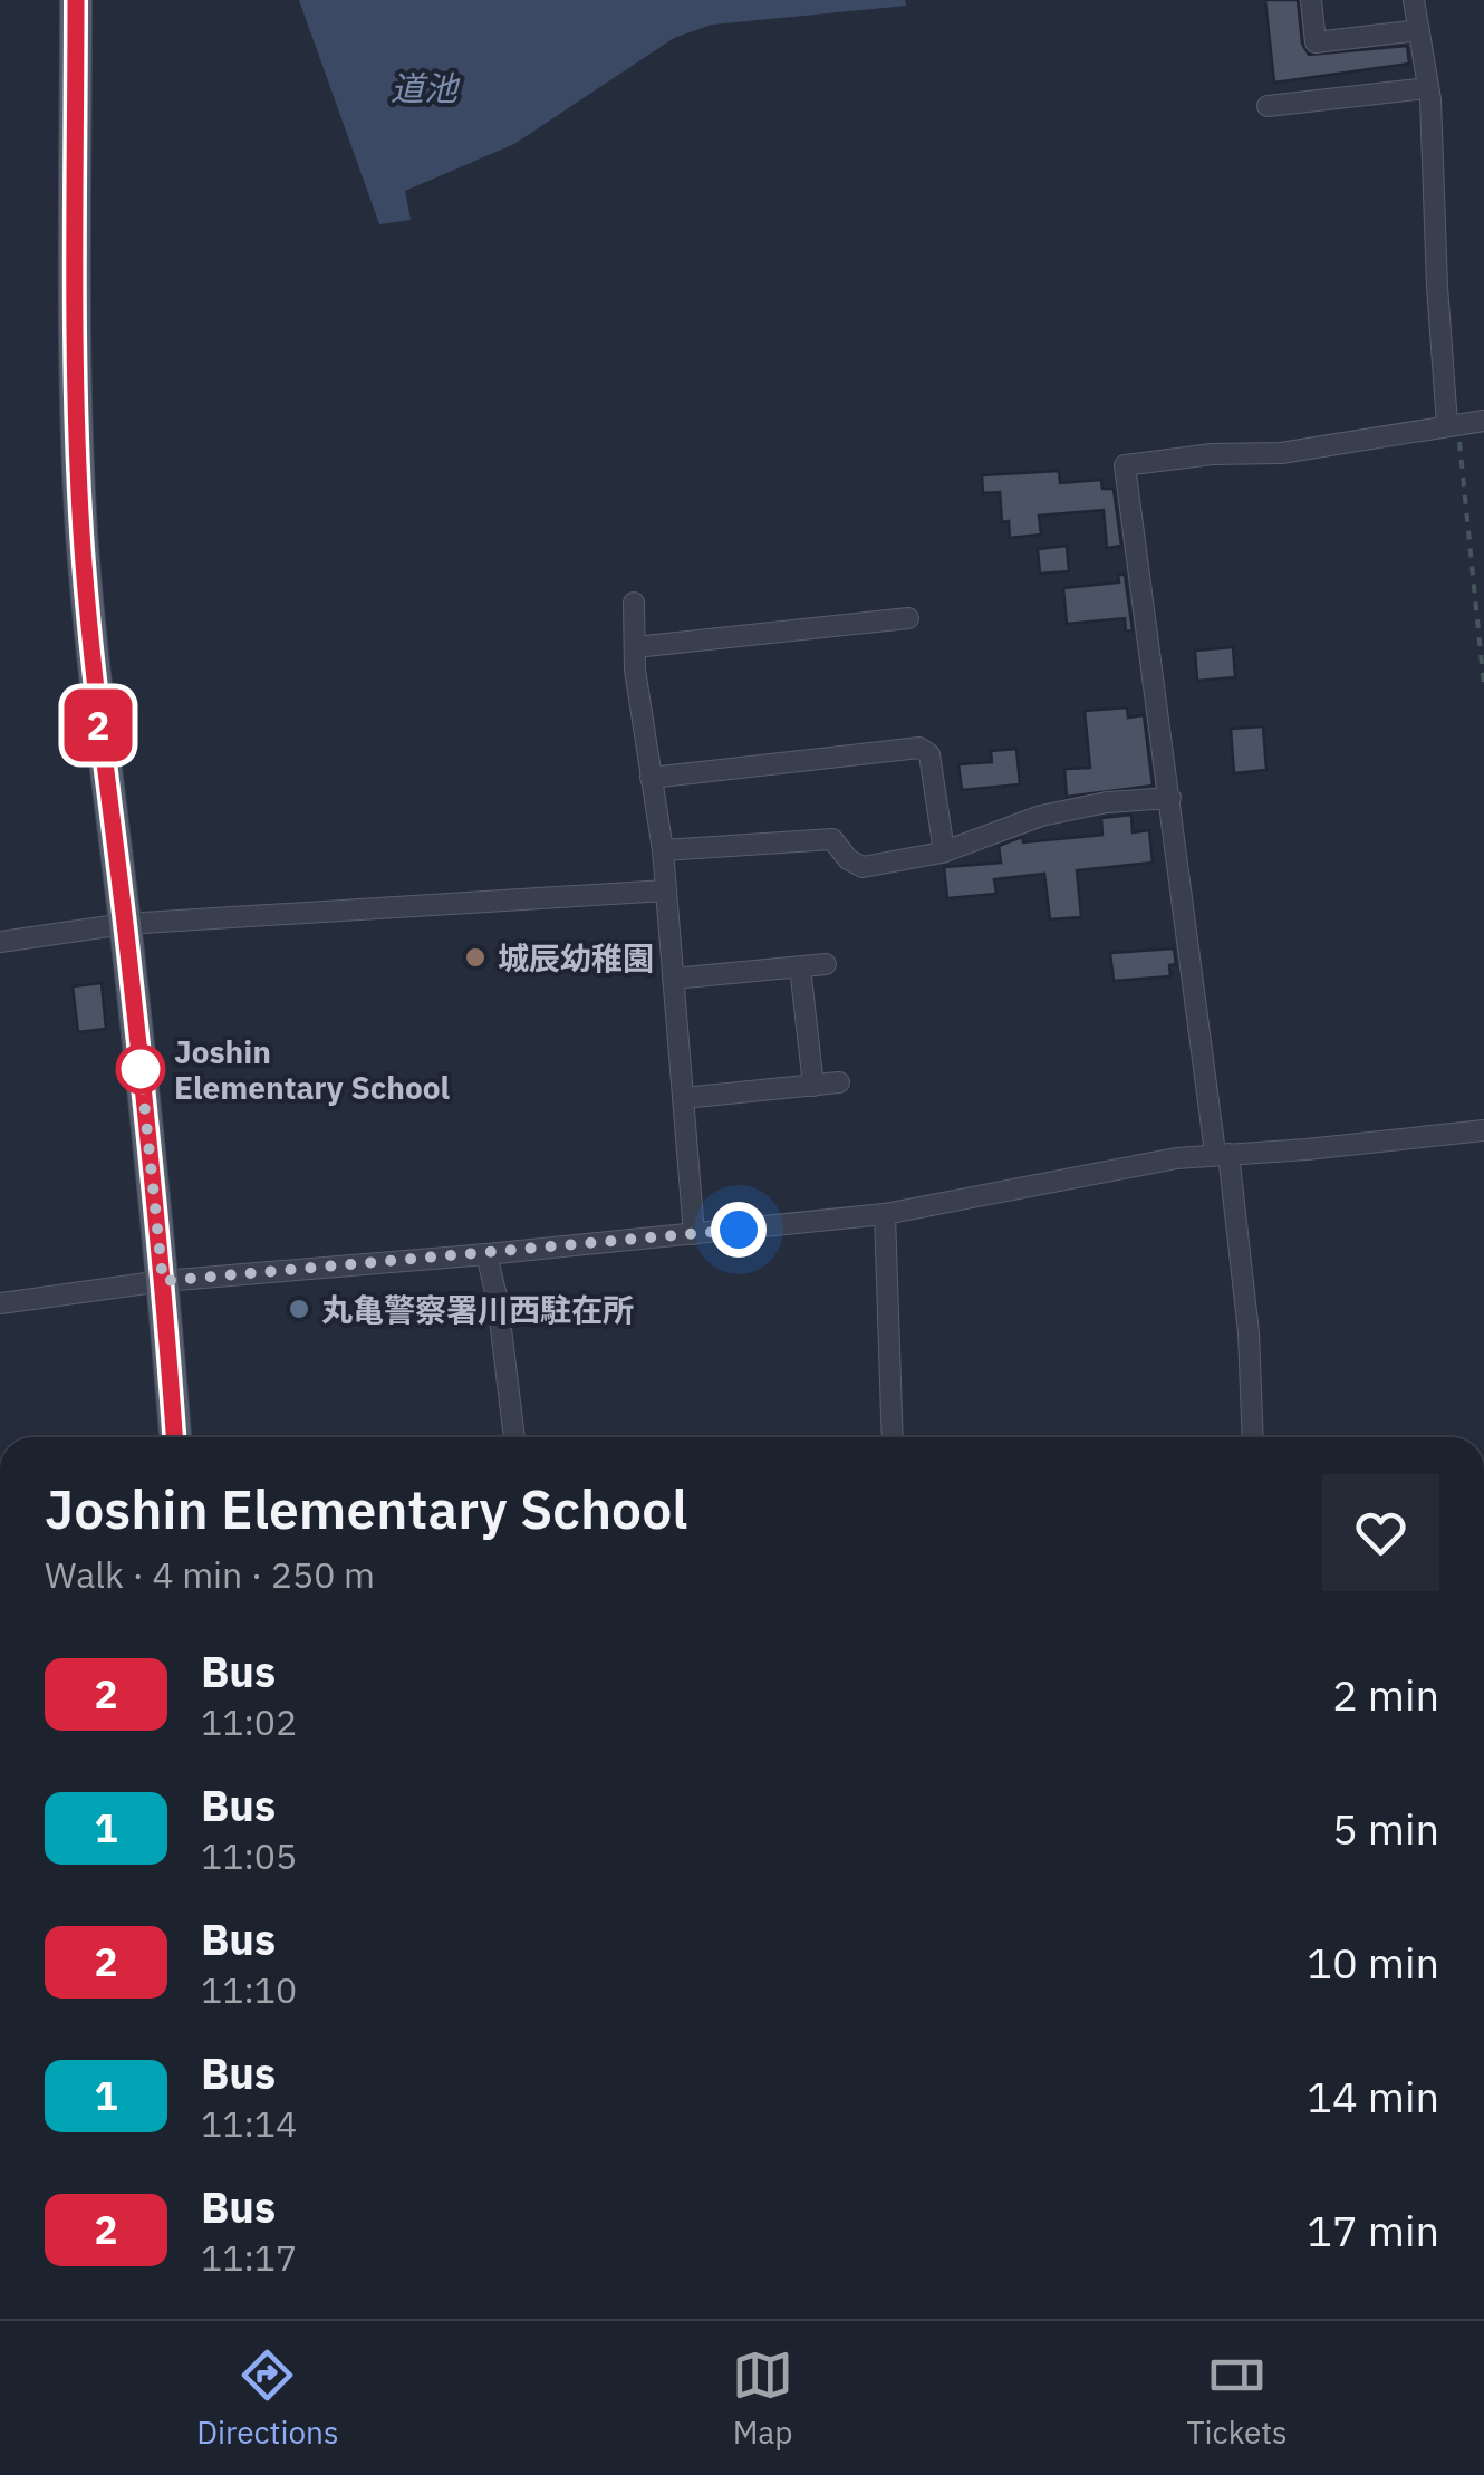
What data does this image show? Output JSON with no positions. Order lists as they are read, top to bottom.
{
  "water": ["道池"],
  "places": ["城辰幼稚園", "Joshin Elementary School", "丸亀警察署川西駐在所"],
  "lines": ["bus line 2"],
  "page": {
    "on_map": "2",
    "heading": ["Joshin Elementary School", "Walk · 4 min · 250 m"],
    "list": [
      {
        "mark": "2",
        "name": "Bus",
        "note": "11:02",
        "value": "2 min"
      },
      {
        "mark": "1",
        "name": "Bus",
        "note": "11:05",
        "value": "5 min"
      },
      {
        "mark": "2",
        "name": "Bus",
        "note": "11:10",
        "value": "10 min"
      },
      {
        "mark": "1",
        "name": "Bus",
        "note": "11:14",
        "value": "14 min"
      },
      {
        "mark": "2",
        "name": "Bus",
        "note": "11:17",
        "value": "17 min"
      }
    ],
    "tabs": ["Directions", "Map", "Tickets"]
  }
}
